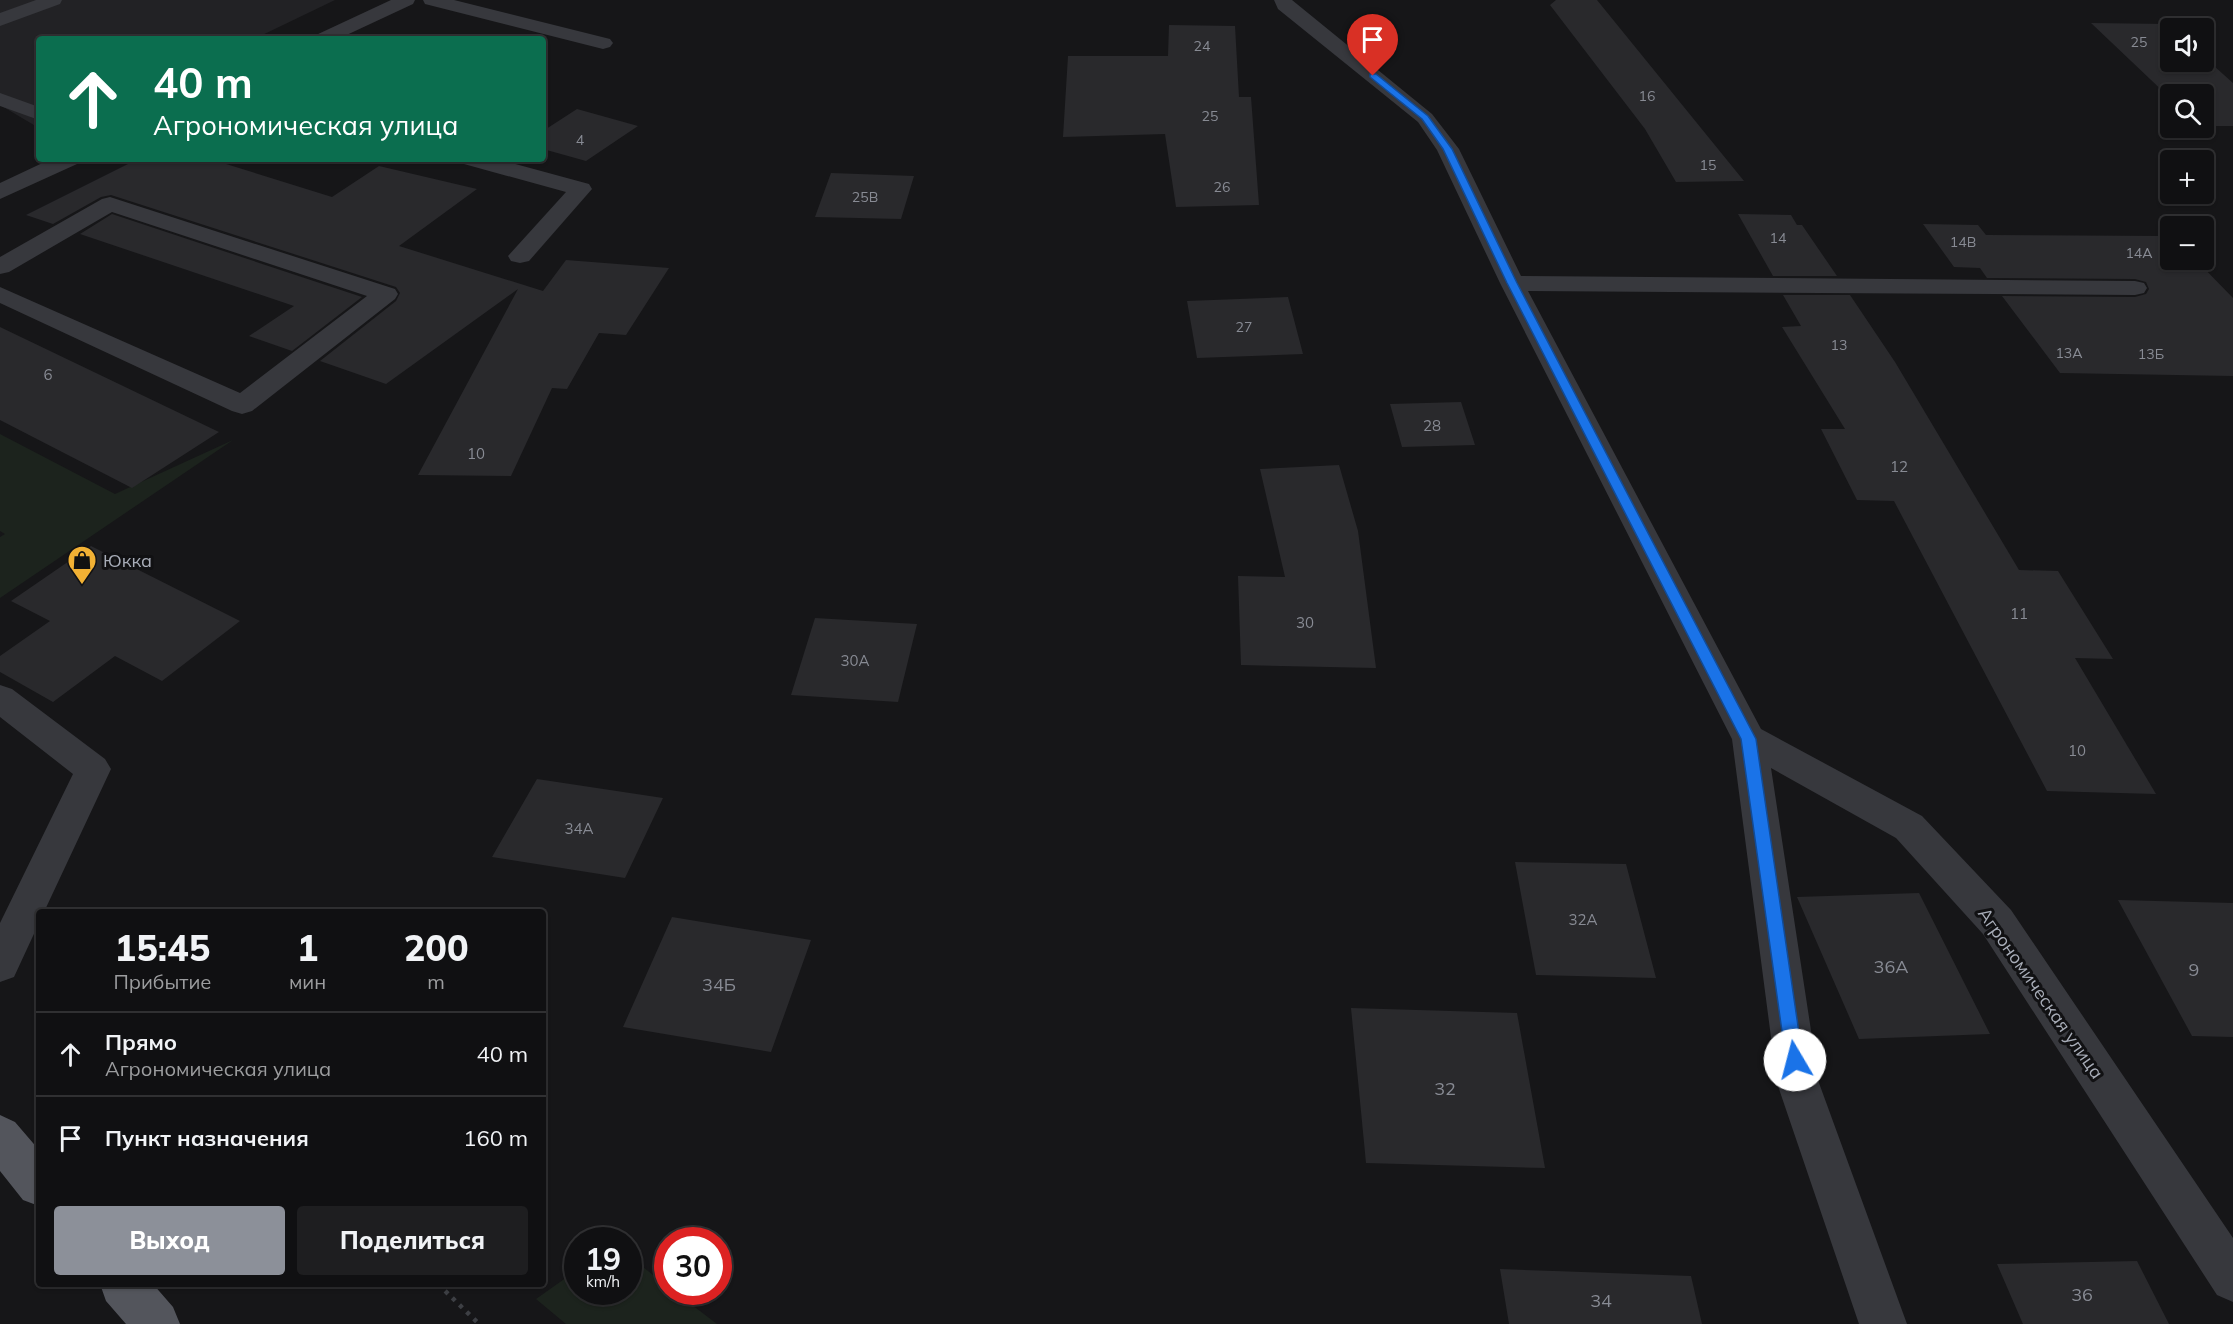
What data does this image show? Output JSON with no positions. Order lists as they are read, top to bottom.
{
  "streets": {
    "street": ["Агрономическая улица"]
  },
  "places": {
    "shop": ["Юкка"]
  },
  "house_numbers": [
    "25",
    "24",
    "16",
    "25",
    "4",
    "15",
    "26",
    "25В",
    "14",
    "14В",
    "14А",
    "27",
    "13",
    "13А",
    "13Б",
    "6",
    "28",
    "10",
    "12",
    "11",
    "30",
    "30А",
    "10",
    "34А",
    "32А",
    "36А",
    "9",
    "34Б",
    "32",
    "36",
    "34"
  ],
  "page": {
    "map_buttons": ["+", "−"],
    "turn": ["40 m", "Агрономическая улица"],
    "eta": [
      "15:45",
      "Прибытие",
      "1",
      "мин",
      "200",
      "m"
    ],
    "list": [
      {
        "name": "Прямо",
        "note": "Агрономическая улица",
        "value": "40 m"
      },
      {
        "name": "Пункт назначения",
        "value": "160 m"
      }
    ],
    "buttons": ["Выход", "Поделиться"],
    "speed": "19 km/h",
    "limit": "30"
  }
}
